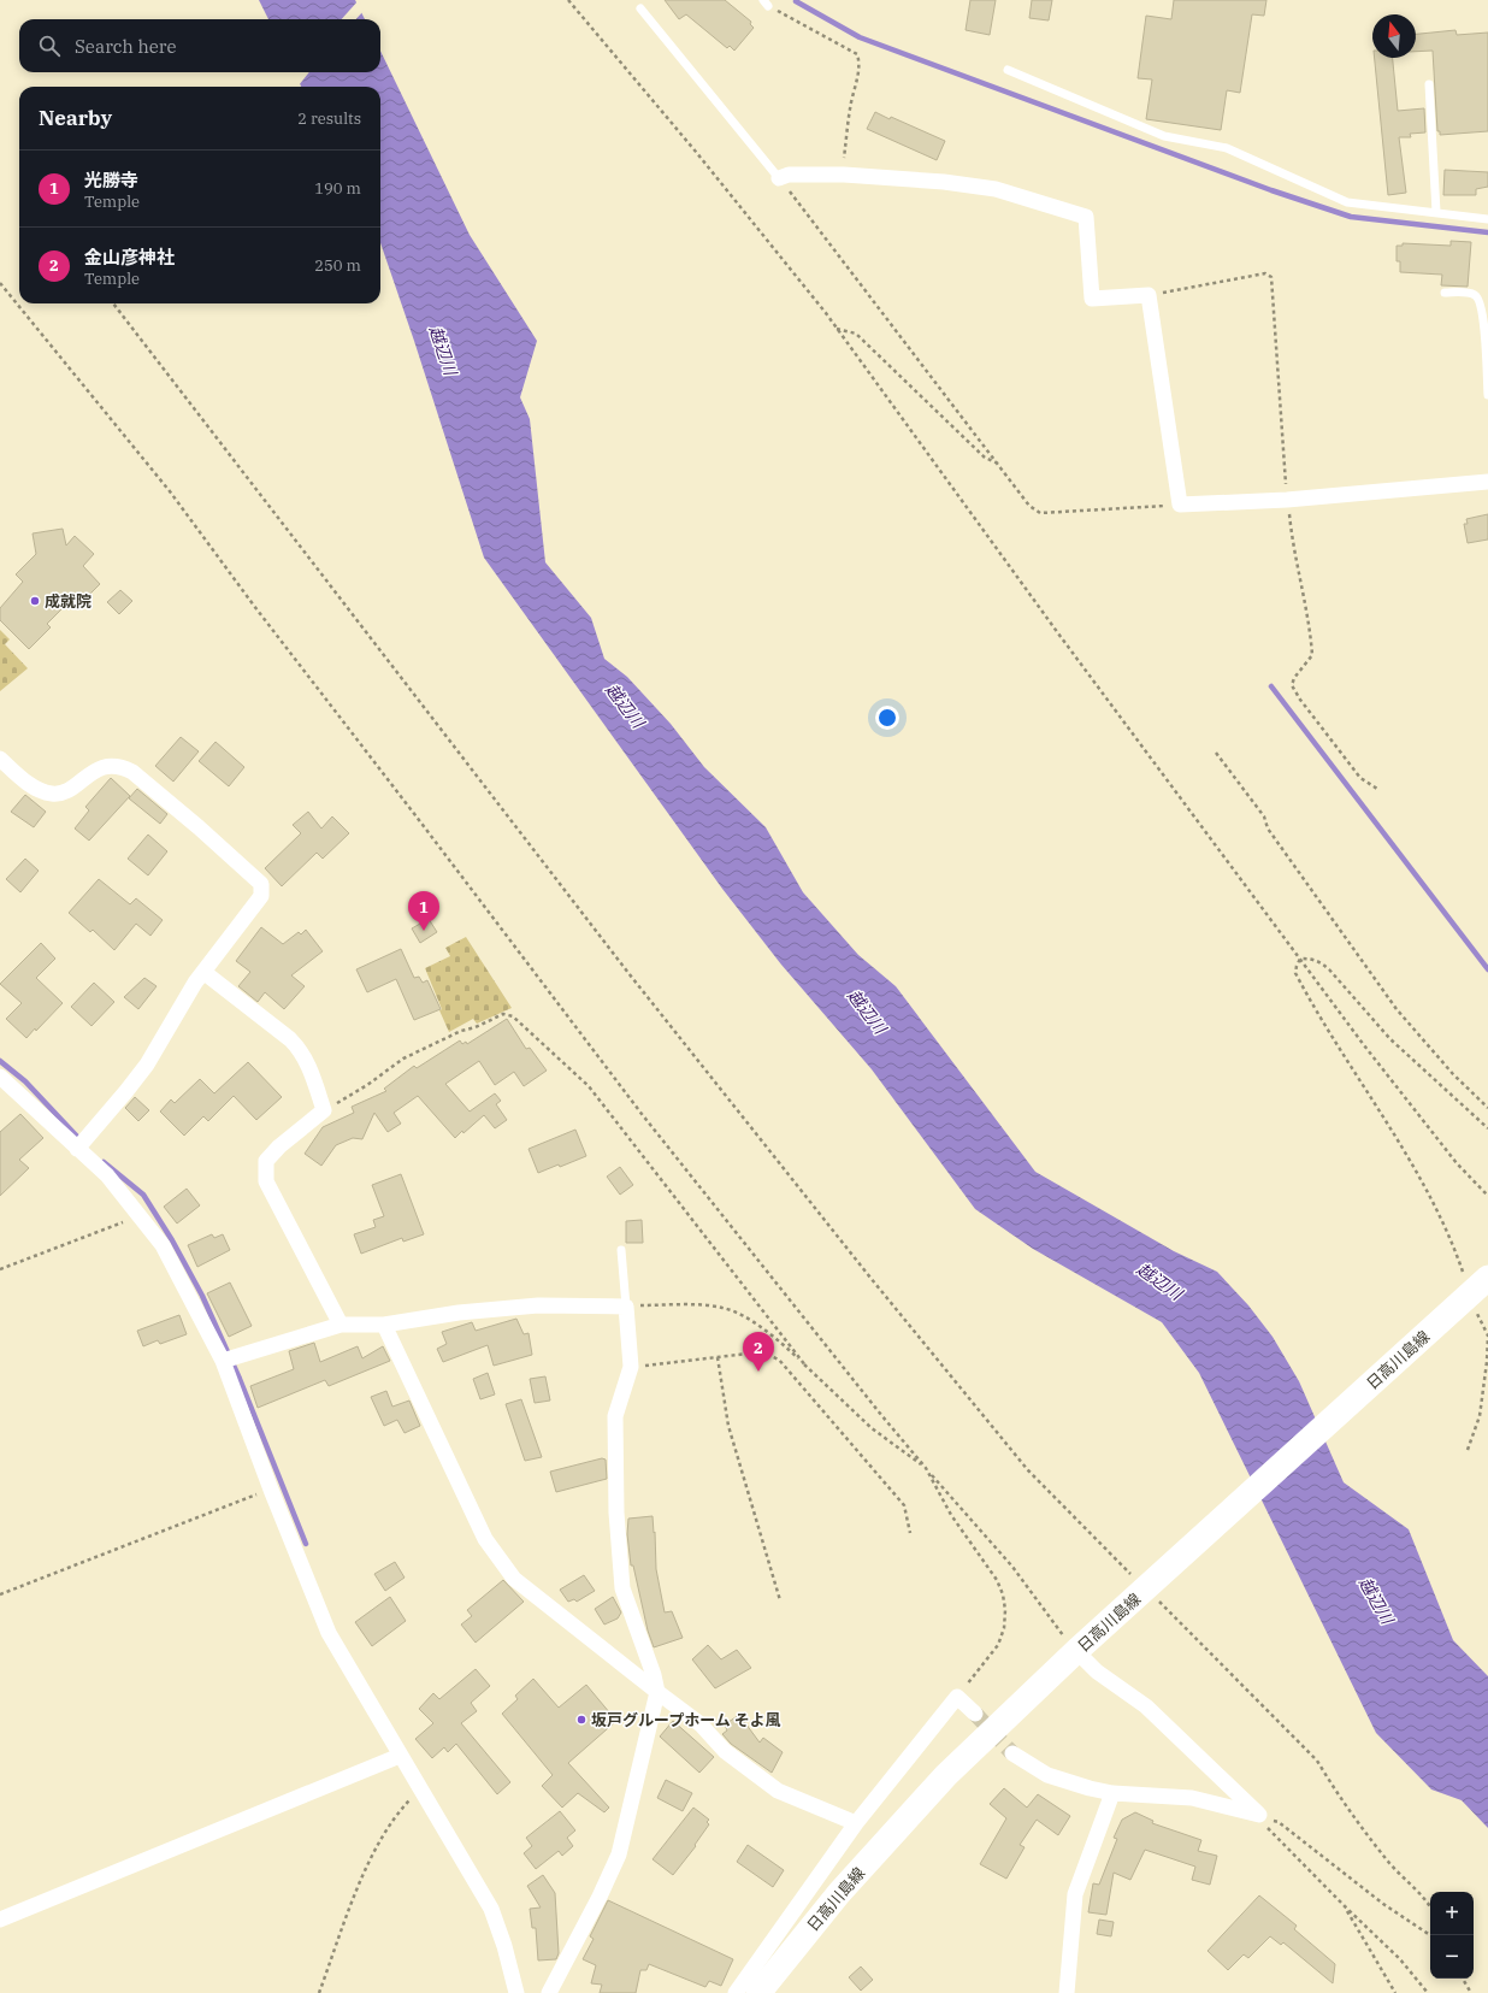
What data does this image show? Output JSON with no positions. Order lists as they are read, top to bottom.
{
  "streets": {
    "main road": ["日高川島線"]
  },
  "water": ["越辺川"],
  "places": ["成就院", "坂戸グループホーム そよ風"],
  "north": "top",
  "page": {
    "search": "Search here",
    "heading": ["Nearby", "2 results"],
    "list": [
      {
        "mark": "1",
        "name": "光勝寺",
        "note": "Temple",
        "value": "190 m"
      },
      {
        "mark": "2",
        "name": "金山彦神社",
        "note": "Temple",
        "value": "250 m"
      }
    ],
    "pins": ["1", "2"],
    "map_buttons": ["+", "−"]
  }
}
